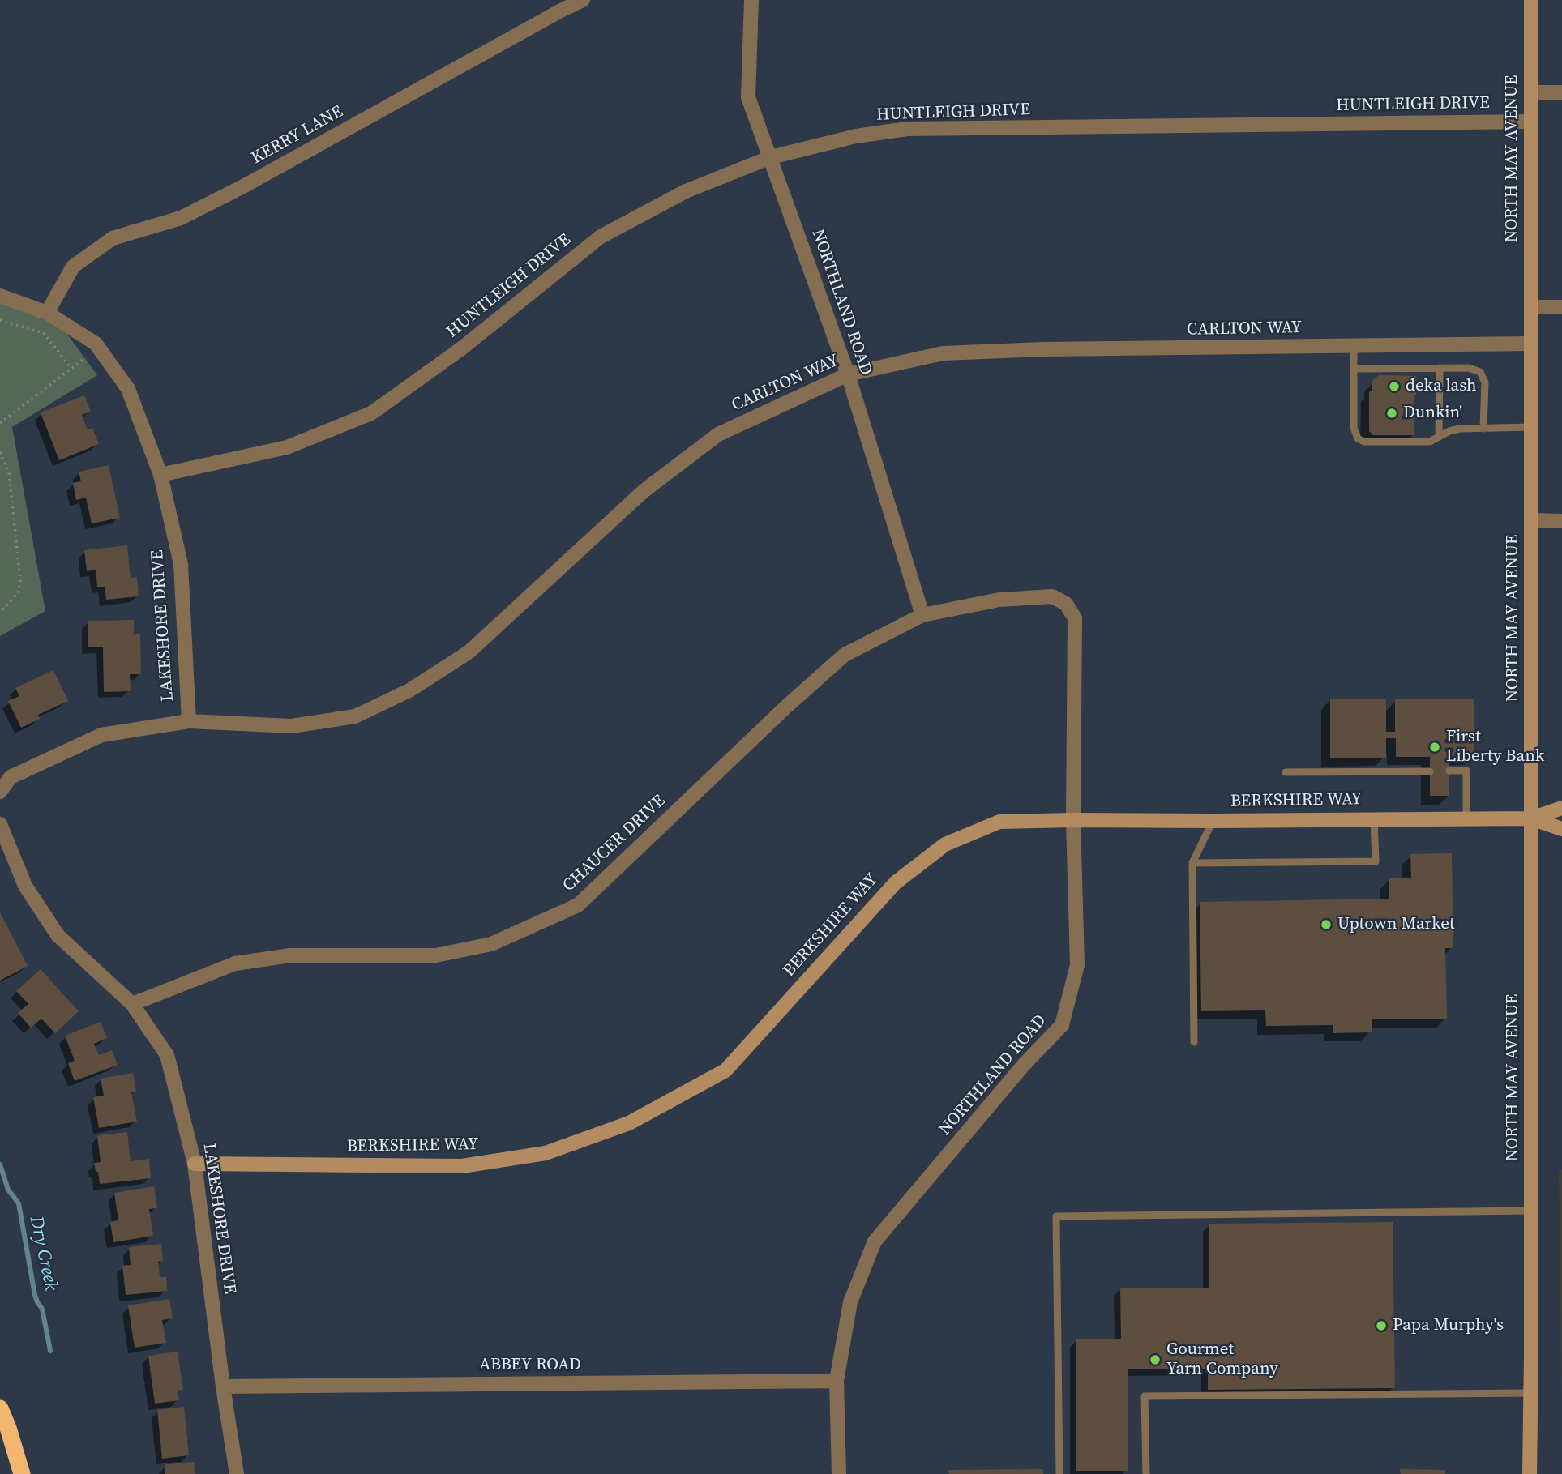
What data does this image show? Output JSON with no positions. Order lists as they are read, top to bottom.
{
  "streets": {
    "street": [
      "HUNTLEIGH DRIVE",
      "KERRY LANE",
      "NORTH MAY AVENUE",
      "NORTHLAND ROAD",
      "CARLTON WAY",
      "LAKESHORE DRIVE",
      "BERKSHIRE WAY",
      "CHAUCER DRIVE",
      "ABBEY ROAD"
    ]
  },
  "crossings": [
    ["HUNTLEIGH DRIVE", "NORTH MAY AVENUE"],
    ["HUNTLEIGH DRIVE", "NORTHLAND ROAD"],
    ["HUNTLEIGH DRIVE", "LAKESHORE DRIVE"],
    ["KERRY LANE", "LAKESHORE DRIVE"],
    ["NORTH MAY AVENUE", "CARLTON WAY"],
    ["NORTH MAY AVENUE", "BERKSHIRE WAY"],
    ["NORTHLAND ROAD", "CARLTON WAY"],
    ["NORTHLAND ROAD", "BERKSHIRE WAY"],
    ["NORTHLAND ROAD", "CHAUCER DRIVE"],
    ["NORTHLAND ROAD", "ABBEY ROAD"],
    ["CARLTON WAY", "LAKESHORE DRIVE"],
    ["LAKESHORE DRIVE", "BERKSHIRE WAY"],
    ["LAKESHORE DRIVE", "CHAUCER DRIVE"],
    ["LAKESHORE DRIVE", "ABBEY ROAD"]
  ],
  "water": ["Dry Creek"],
  "places": [
    "deka lash",
    "Dunkin'",
    "First Liberty Bank",
    "Uptown Market",
    "Papa Murphy's",
    "Gourmet Yarn Company"
  ]
}
